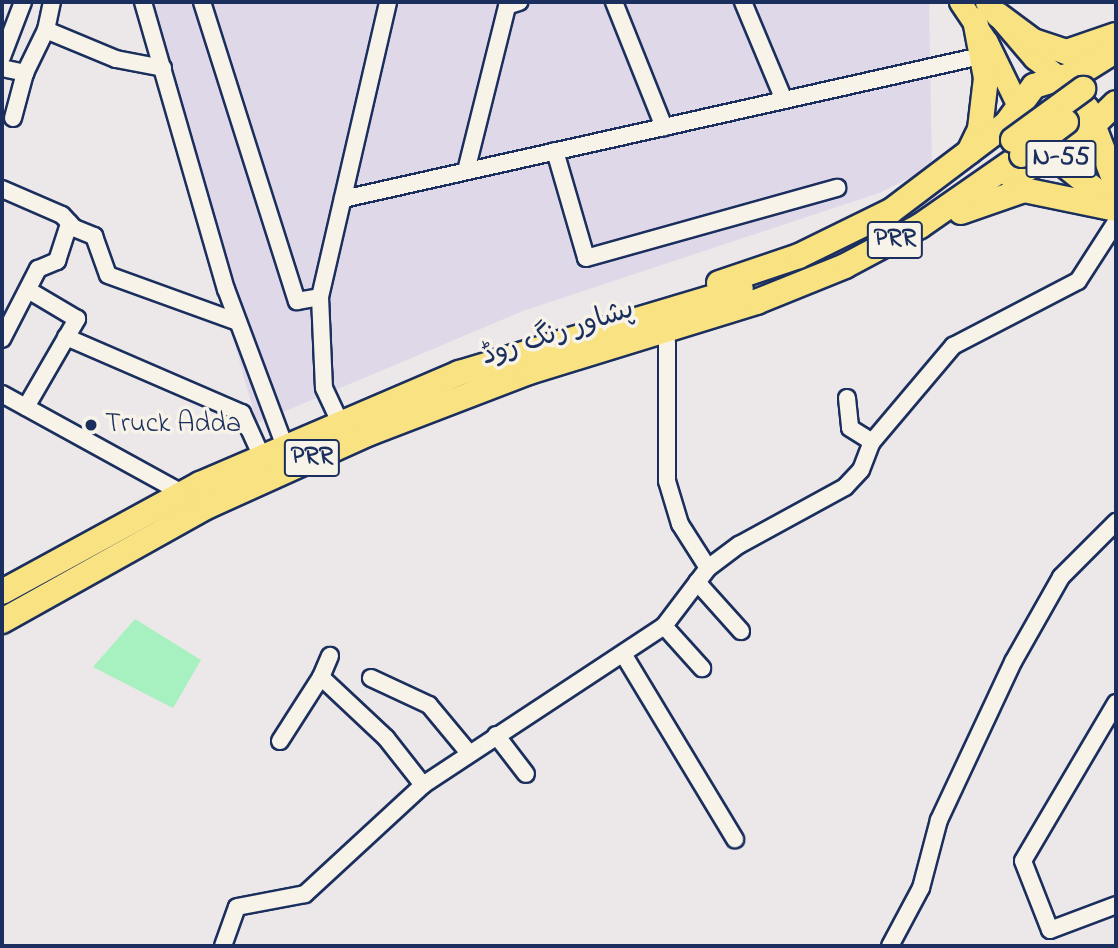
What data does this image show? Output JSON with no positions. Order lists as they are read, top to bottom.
{
  "streets": {
    "highway": ["N-55", "PRR", "پشاور رنگ روڈ"]
  },
  "places": ["Truck Adda"]
}
